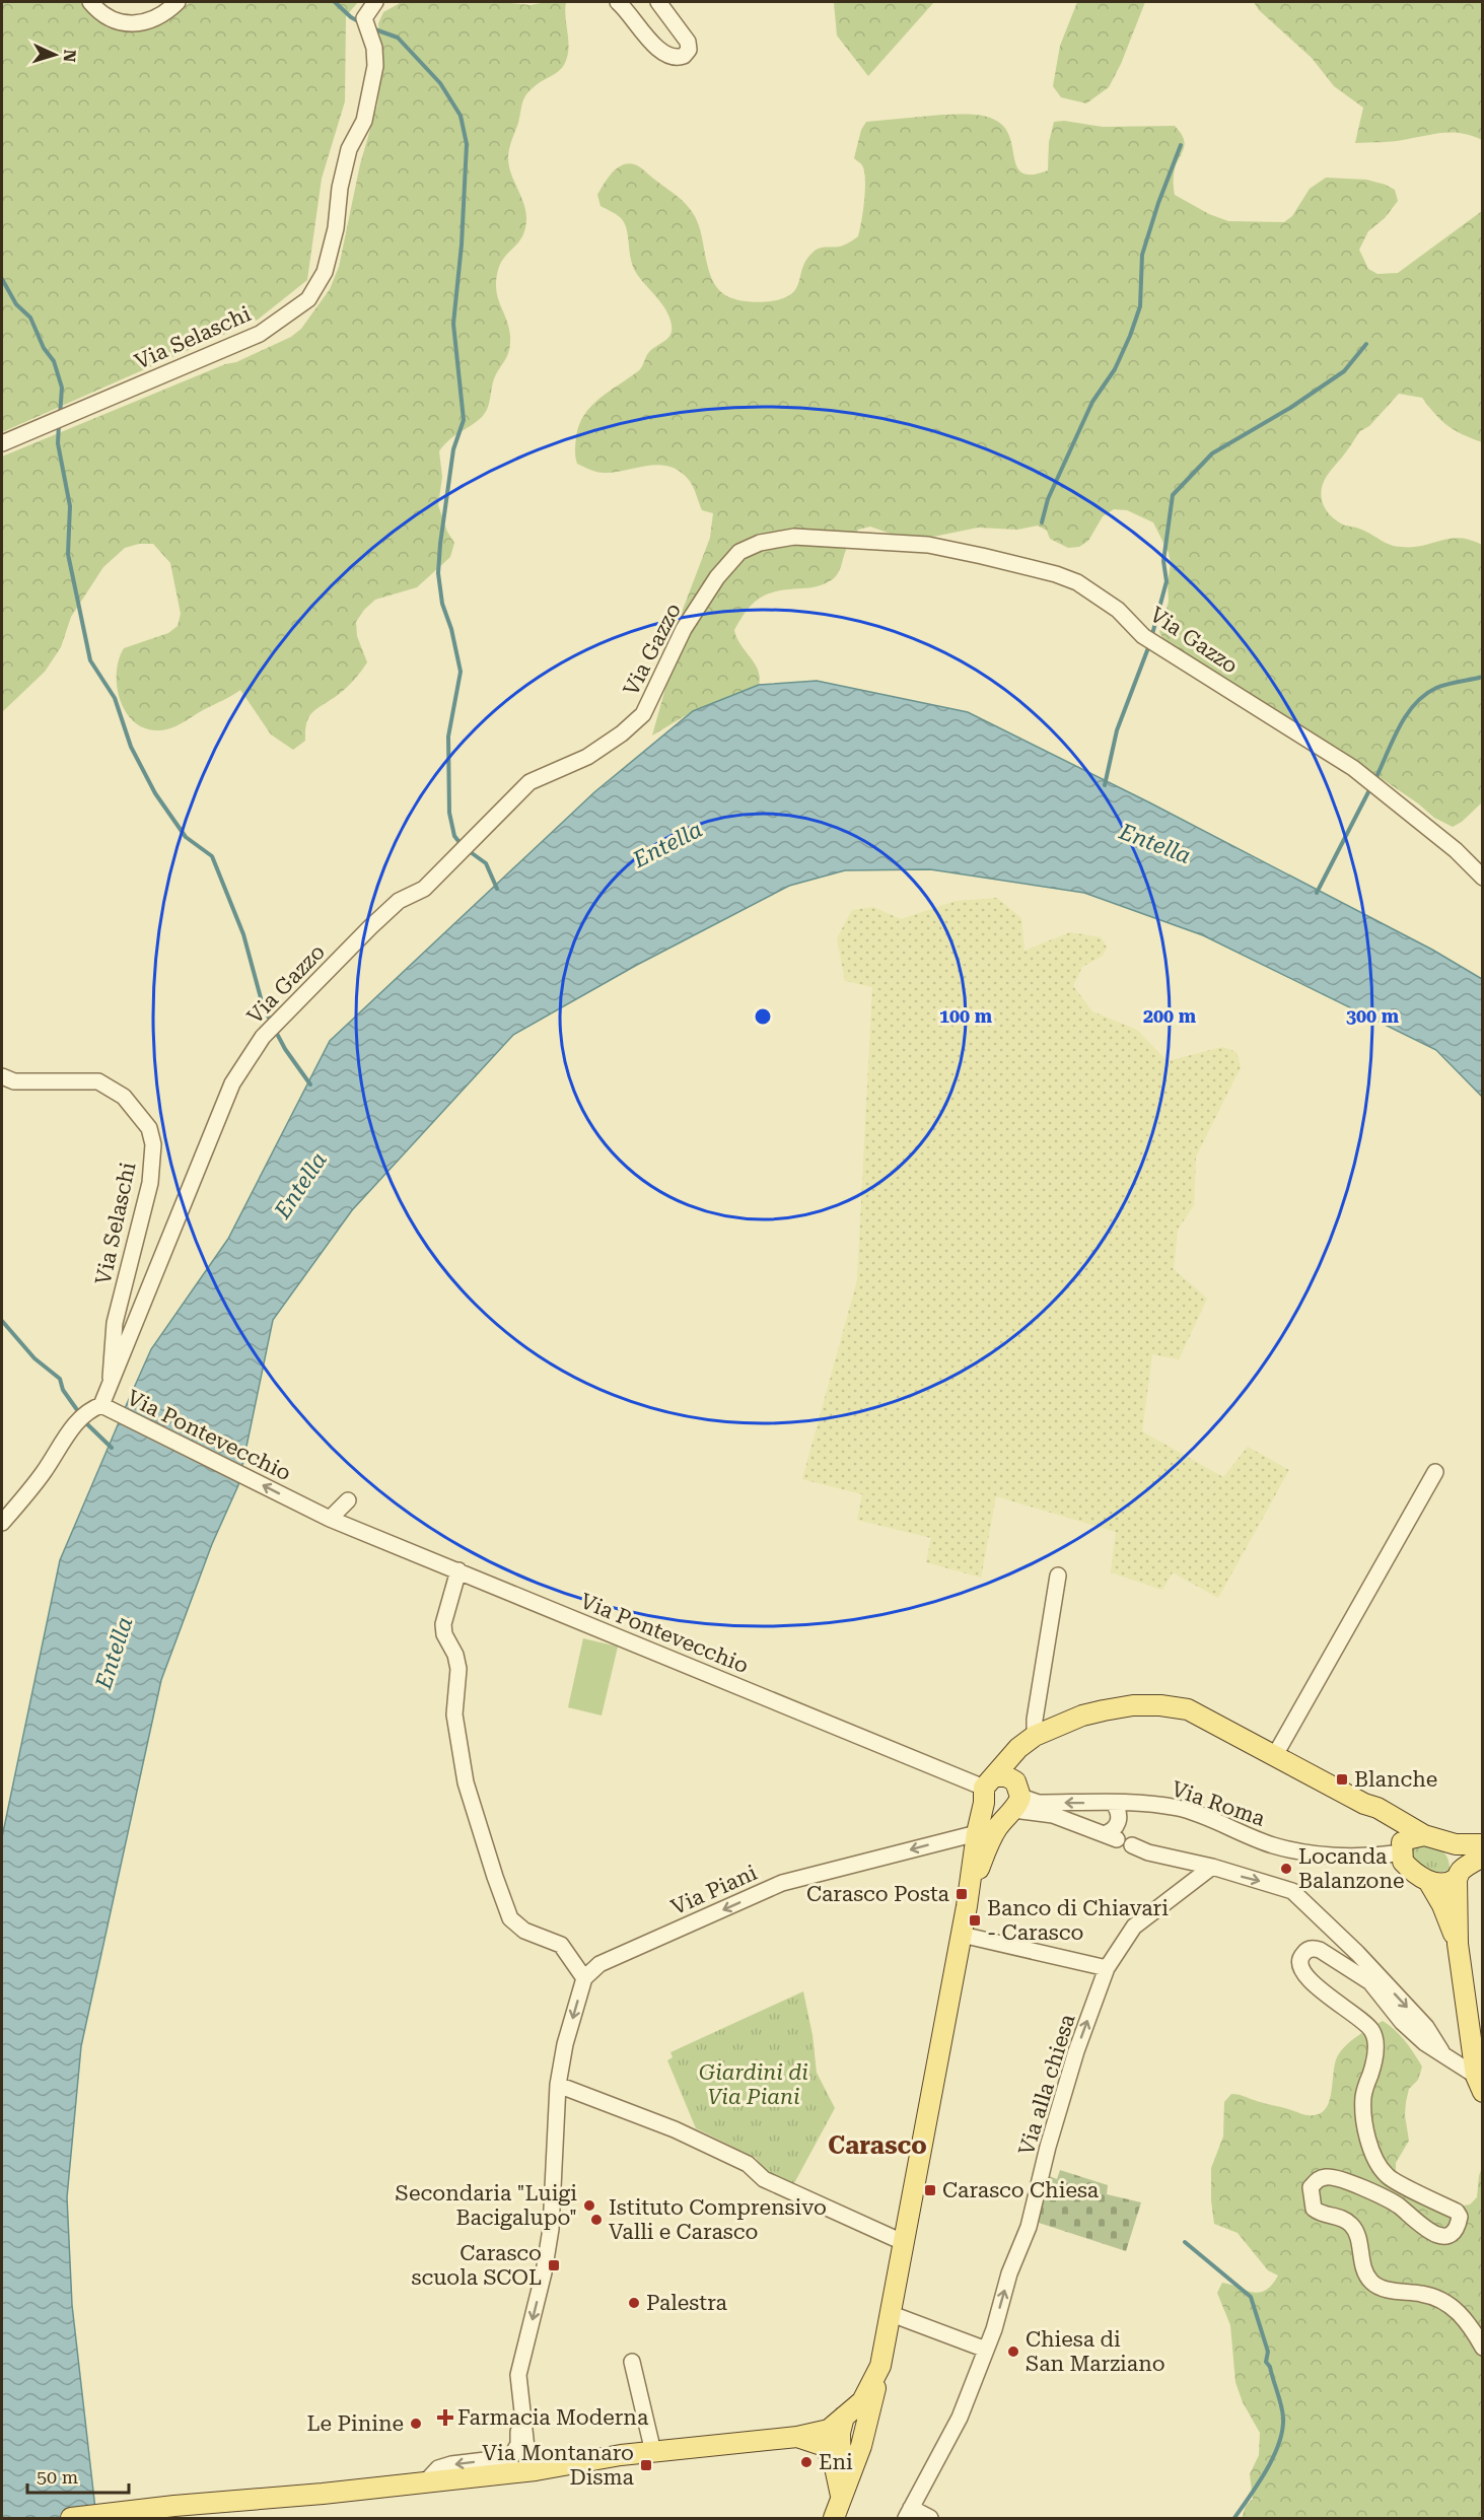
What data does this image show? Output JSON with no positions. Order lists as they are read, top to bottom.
{
  "streets": {
    "street": [
      "Via Selaschi",
      "Via Gazzo",
      "Via Pontevecchio",
      "Via Roma",
      "Via Piani",
      "Via alla chiesa"
    ]
  },
  "crossings": [
    ["Via Selaschi", "Via Gazzo"],
    ["Via Gazzo", "Via Pontevecchio"]
  ],
  "one_way": ["Via Piani", "Via alla chiesa"],
  "districts": ["Carasco"],
  "water": ["Entella"],
  "parks": ["Giardini di Via Piani"],
  "places": {
    "transit": [
      "Blanche",
      "Carasco Posta",
      "Banco di Chiavari - Carasco",
      "Carasco Chiesa",
      "Carasco scuola SCOL",
      "Via Montanaro Disma"
    ],
    "other": [
      "Locanda Balanzone",
      "Secondaria \"Luigi Bacigalupo\"",
      "Istituto Comprensivo Valli e Carasco",
      "Palestra",
      "Chiesa di San Marziano",
      "Le Pinine",
      "Eni"
    ],
    "health": ["Farmacia Moderna"]
  },
  "scale_bar": "50 m",
  "north": "right",
  "rings": ["100 m", "200 m", "300 m"]
}
